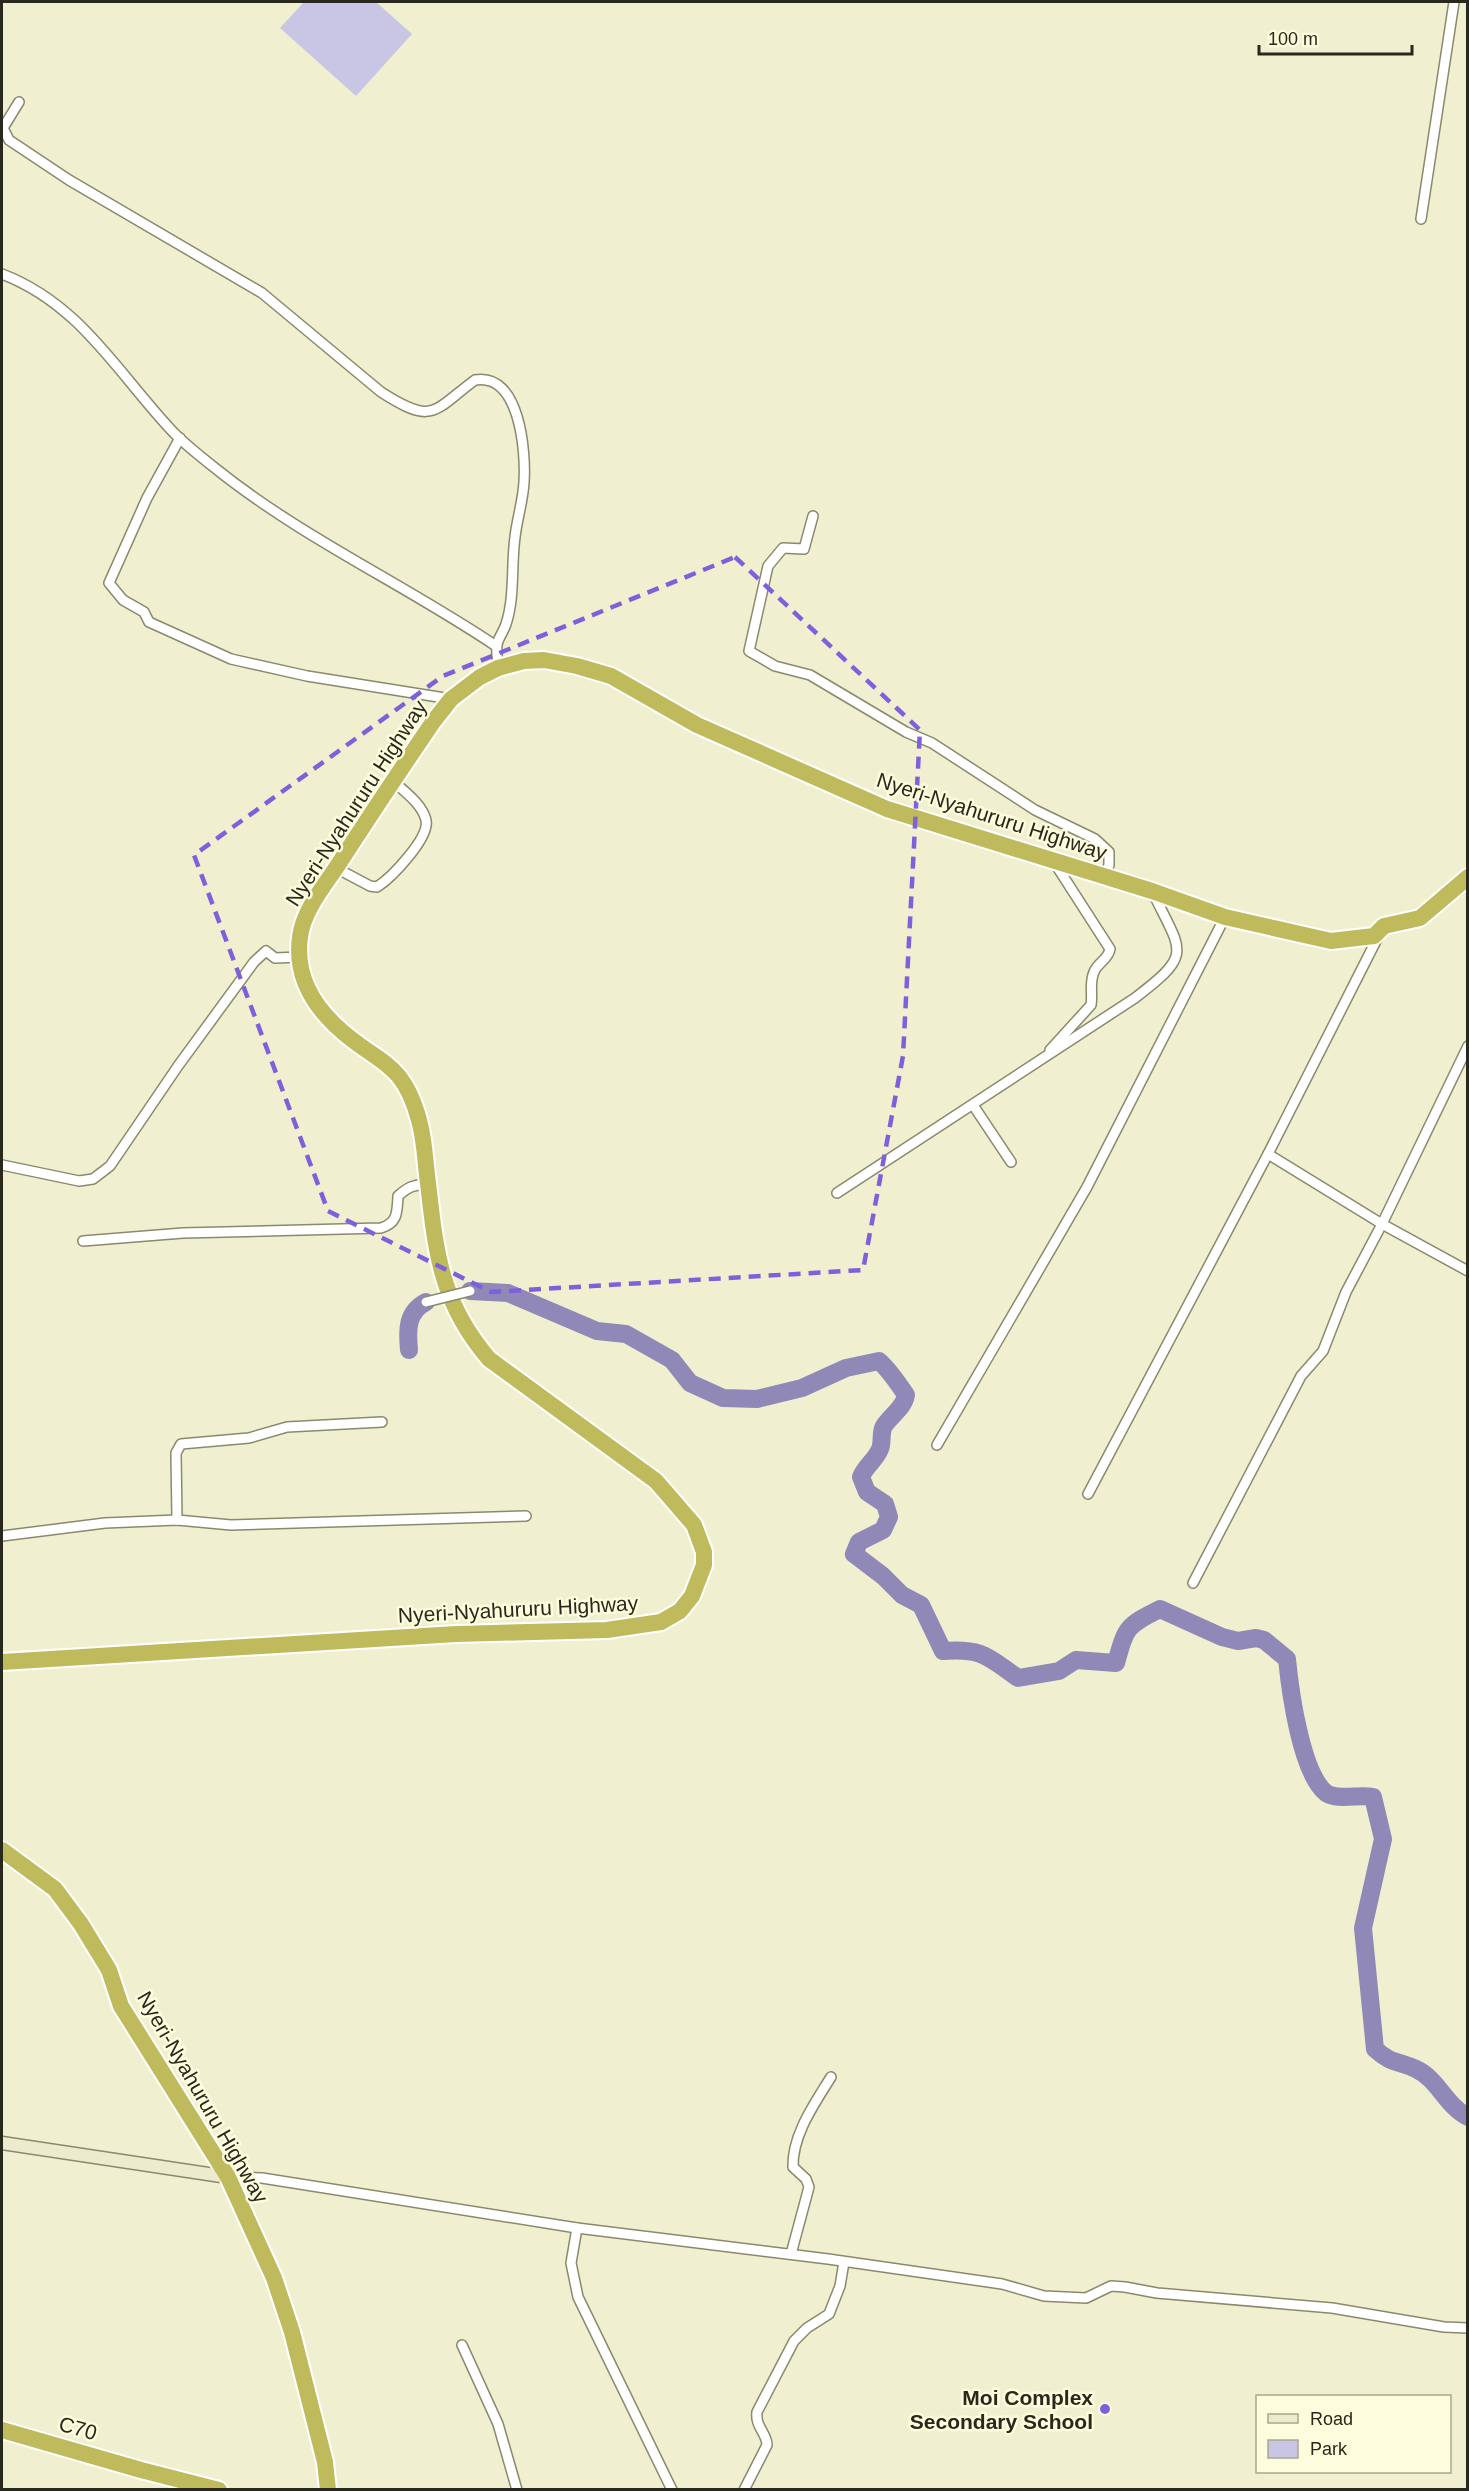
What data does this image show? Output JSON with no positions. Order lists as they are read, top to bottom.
{
  "streets": {
    "highway": ["Nyeri-Nyahururu Highway", "C70"]
  },
  "places": ["Moi Complex Secondary School"],
  "legend": ["Road", "Park"],
  "scale_bar": "100 m"
}
